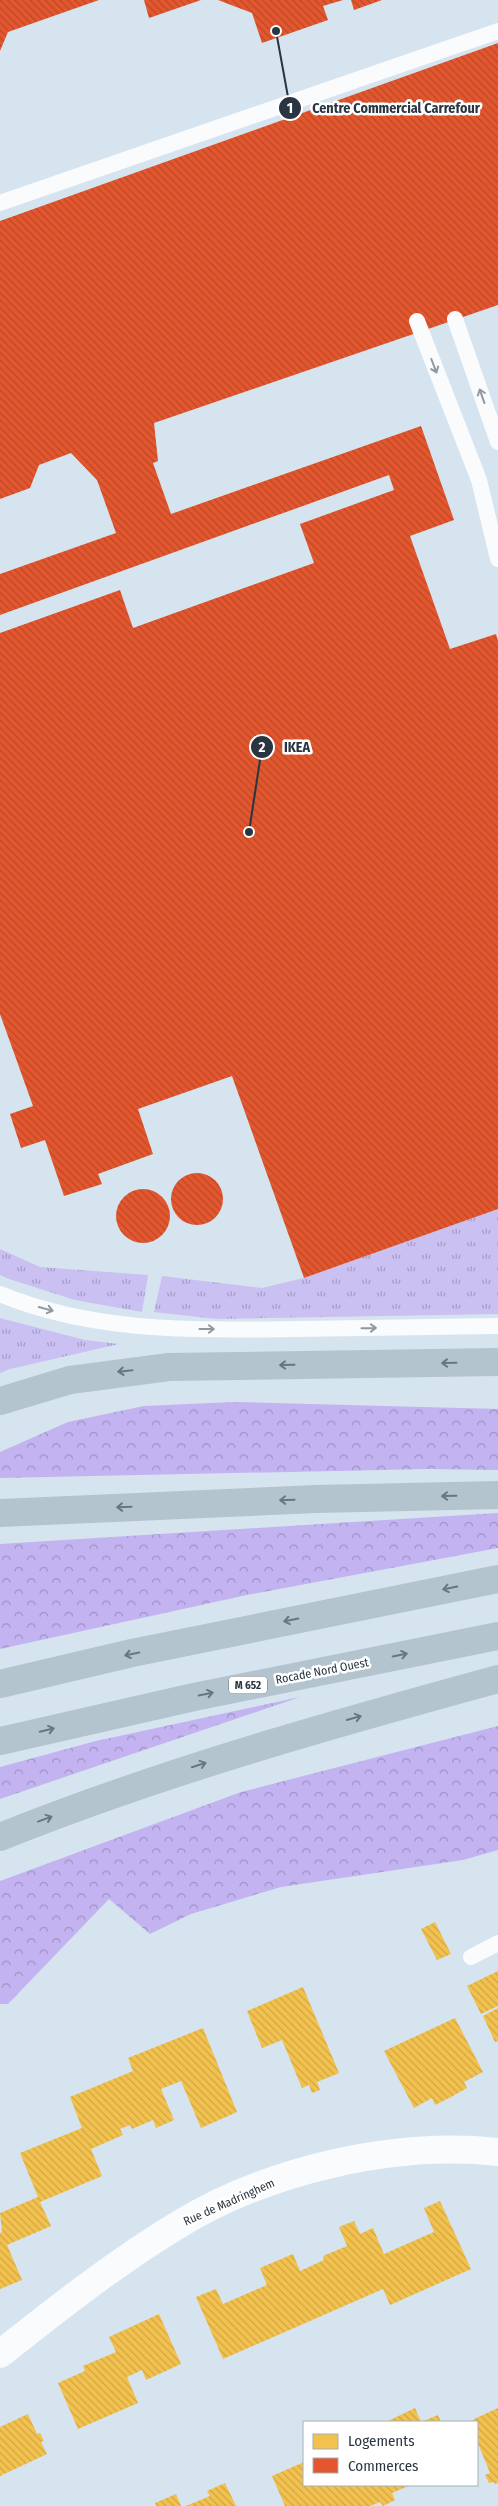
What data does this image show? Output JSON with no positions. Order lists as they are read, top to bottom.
{
  "streets": {
    "highway": ["Rocade Nord Ouest", "M 652"],
    "street": ["Rue de Madringhem"]
  },
  "places": ["Centre Commercial Carrefour", "IKEA"],
  "legend": ["Logements", "Commerces"]
}
